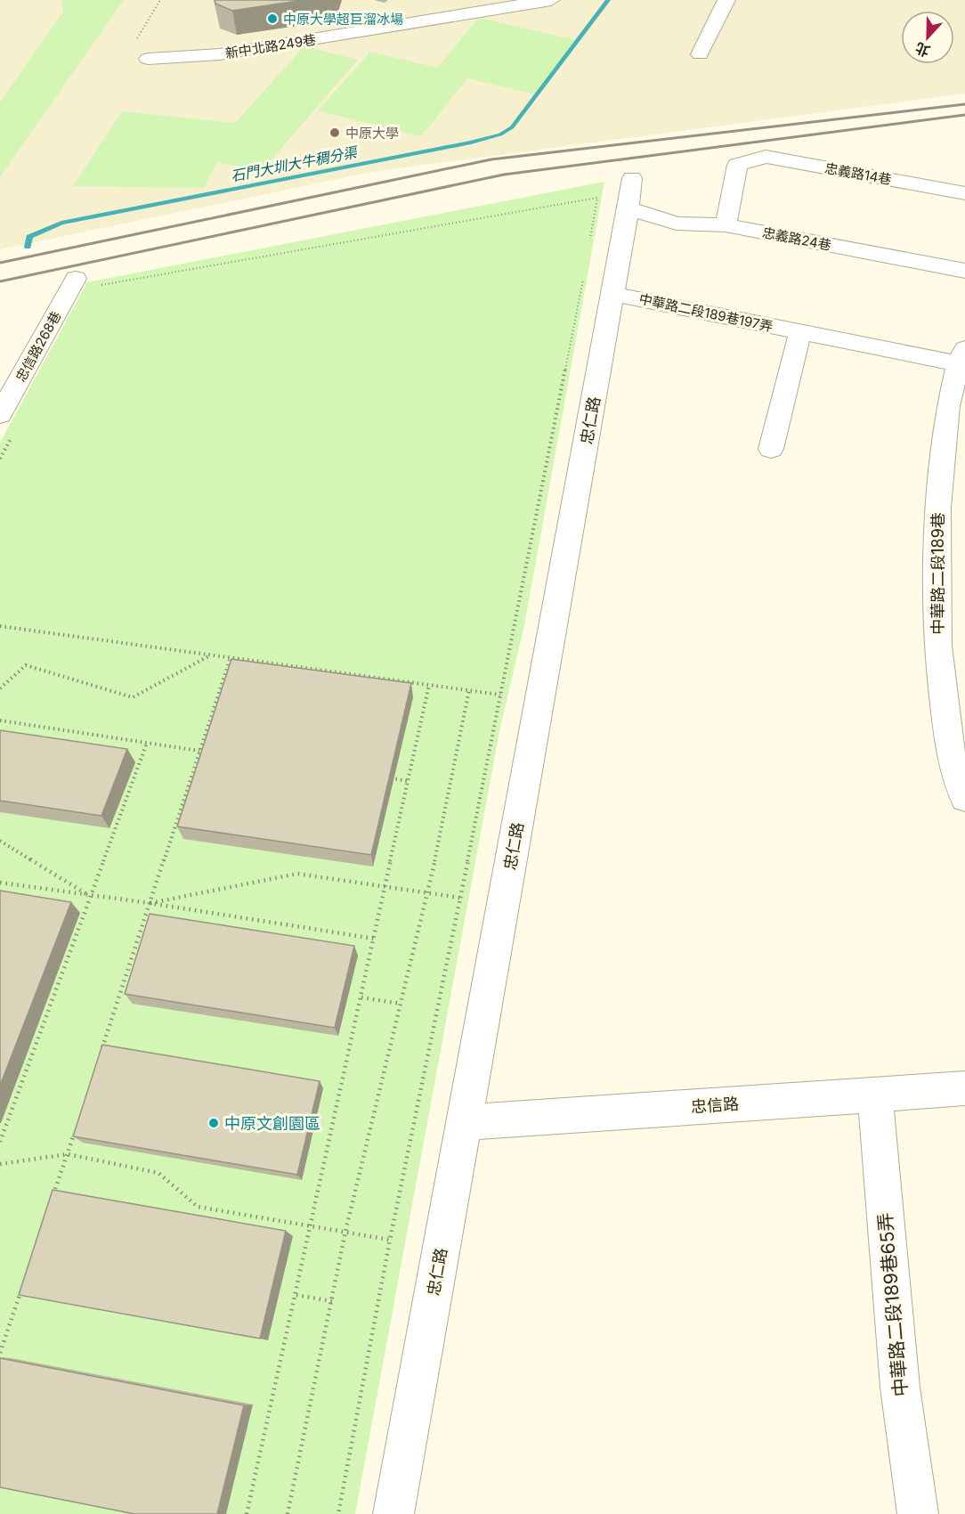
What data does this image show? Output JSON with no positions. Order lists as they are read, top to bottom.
{
  "streets": {
    "lane": [
      "新中北路249巷",
      "忠義路14巷",
      "忠義路24巷",
      "中華路二段189巷197弄",
      "忠信路268巷",
      "忠仁路",
      "中華路二段189巷",
      "忠信路",
      "中華路二段189巷65弄"
    ]
  },
  "crossings": [
    ["忠義路14巷", "忠義路24巷"],
    ["忠義路24巷", "忠仁路"],
    ["中華路二段189巷197弄", "忠仁路"],
    ["中華路二段189巷197弄", "中華路二段189巷"],
    ["忠仁路", "忠信路"],
    ["忠信路", "中華路二段189巷65弄"]
  ],
  "water": ["石門大圳大牛稠分渠"],
  "places": ["中原大學超巨溜冰場", "中原大學", "中原文創園區"],
  "north": "bottom"
}
